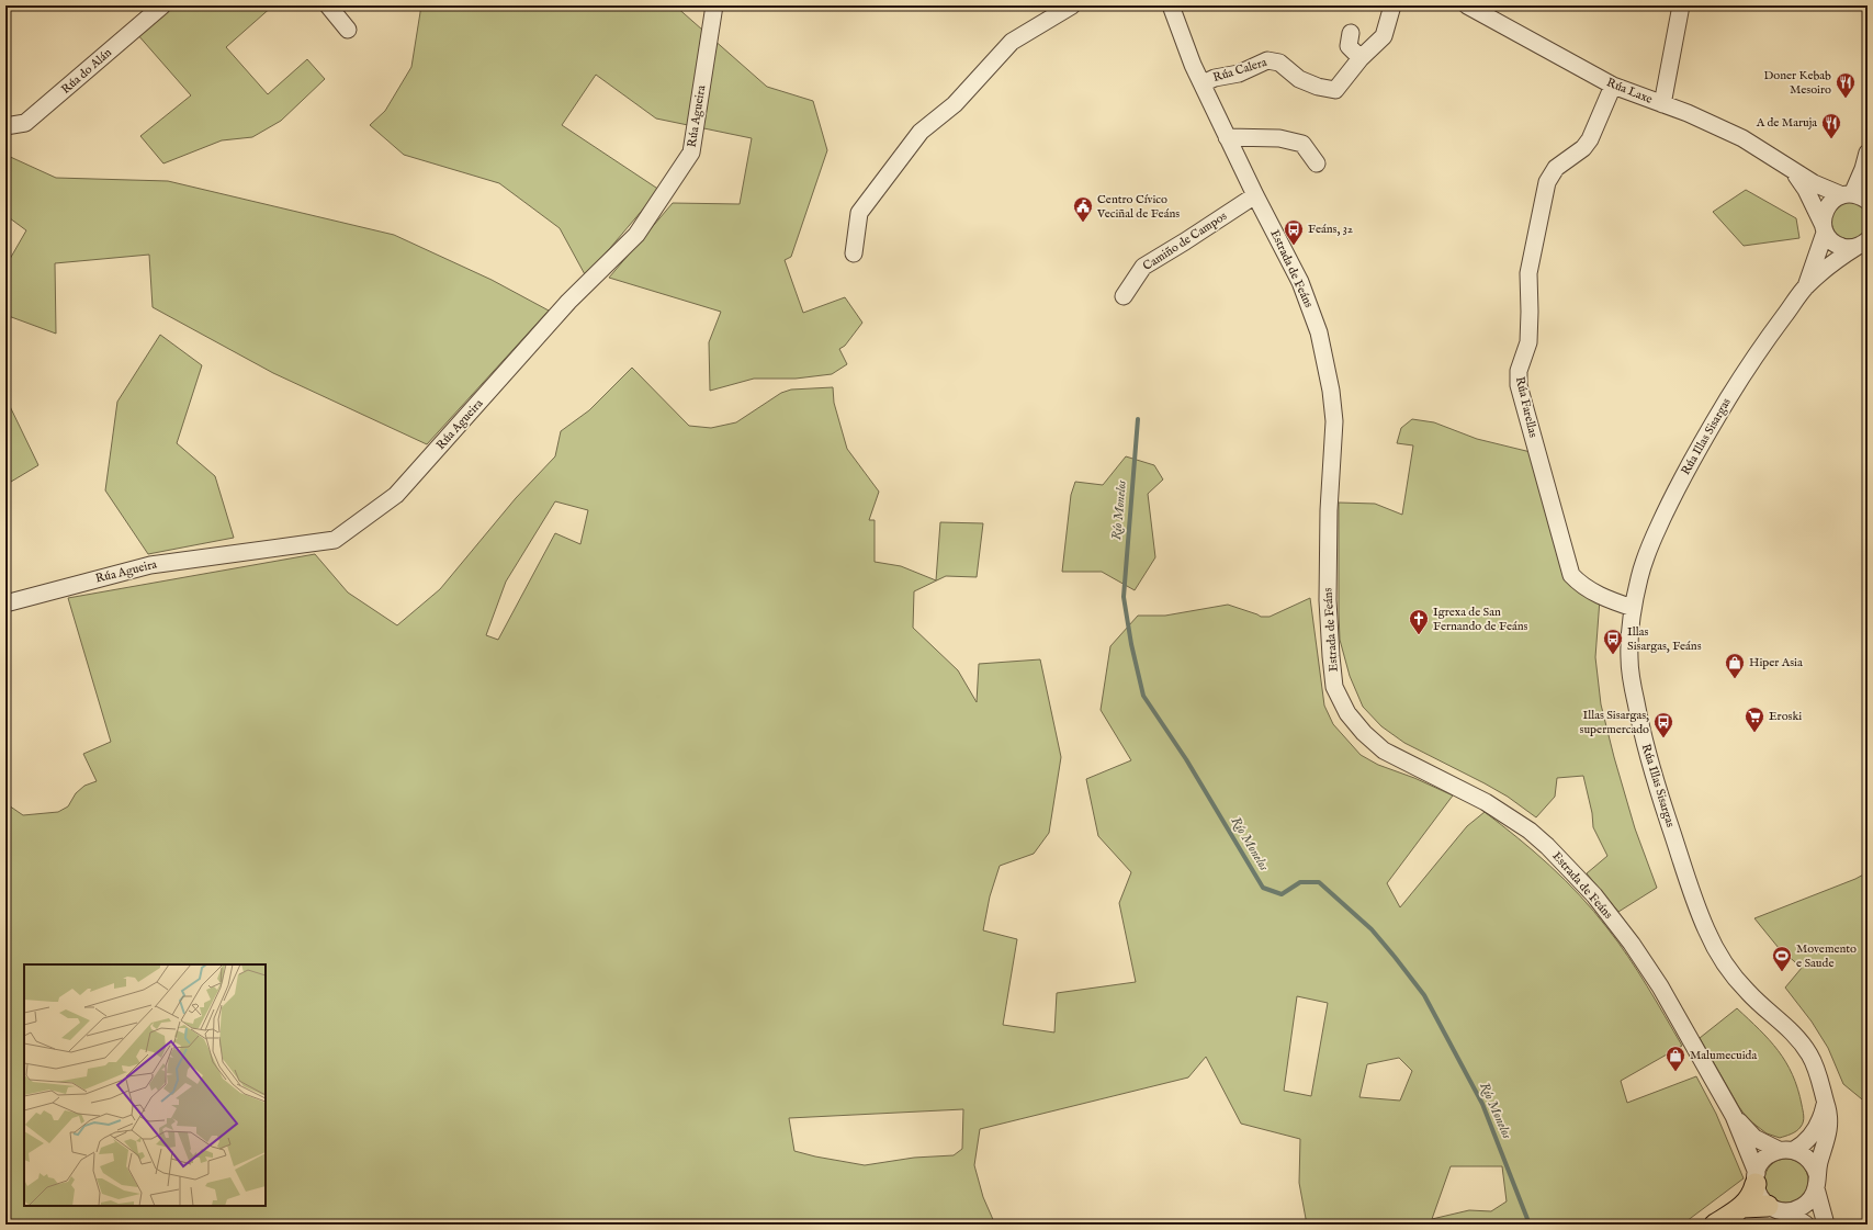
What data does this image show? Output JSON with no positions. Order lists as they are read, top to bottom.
{
  "streets": {
    "street": [
      "Rúa Calera",
      "Rúa do Alán",
      "Rúa Laxe",
      "Rúa Agueira",
      "Camiño de Campos",
      "Estrada de Feáns",
      "Rúa Farellas",
      "Rúa Illas Sisargas"
    ]
  },
  "crossings": [
    ["Rúa Calera", "Estrada de Feáns"],
    ["Rúa Laxe", "Rúa Farellas"],
    ["Rúa Laxe", "Rúa Illas Sisargas"],
    ["Camiño de Campos", "Estrada de Feáns"],
    ["Estrada de Feáns", "Rúa Illas Sisargas"],
    ["Rúa Farellas", "Rúa Illas Sisargas"]
  ],
  "water": ["Río Monelos"],
  "places": {
    "restaurant": ["Doner Kebab Mesoiro", "A de Maruja"],
    "public building": ["Centro Cívico Veciñal de Feáns"],
    "bus stop": ["Feáns, 32", "Illas Sisargas, Feáns", "Illas Sisargas, supermercado"],
    "church": ["Igrexa de San Fernando de Feáns"],
    "shop": ["Hiper Asia", "Malumecuida"],
    "supermarket": ["Eroski"],
    "sports": ["Movemento e Saude"]
  }
}
